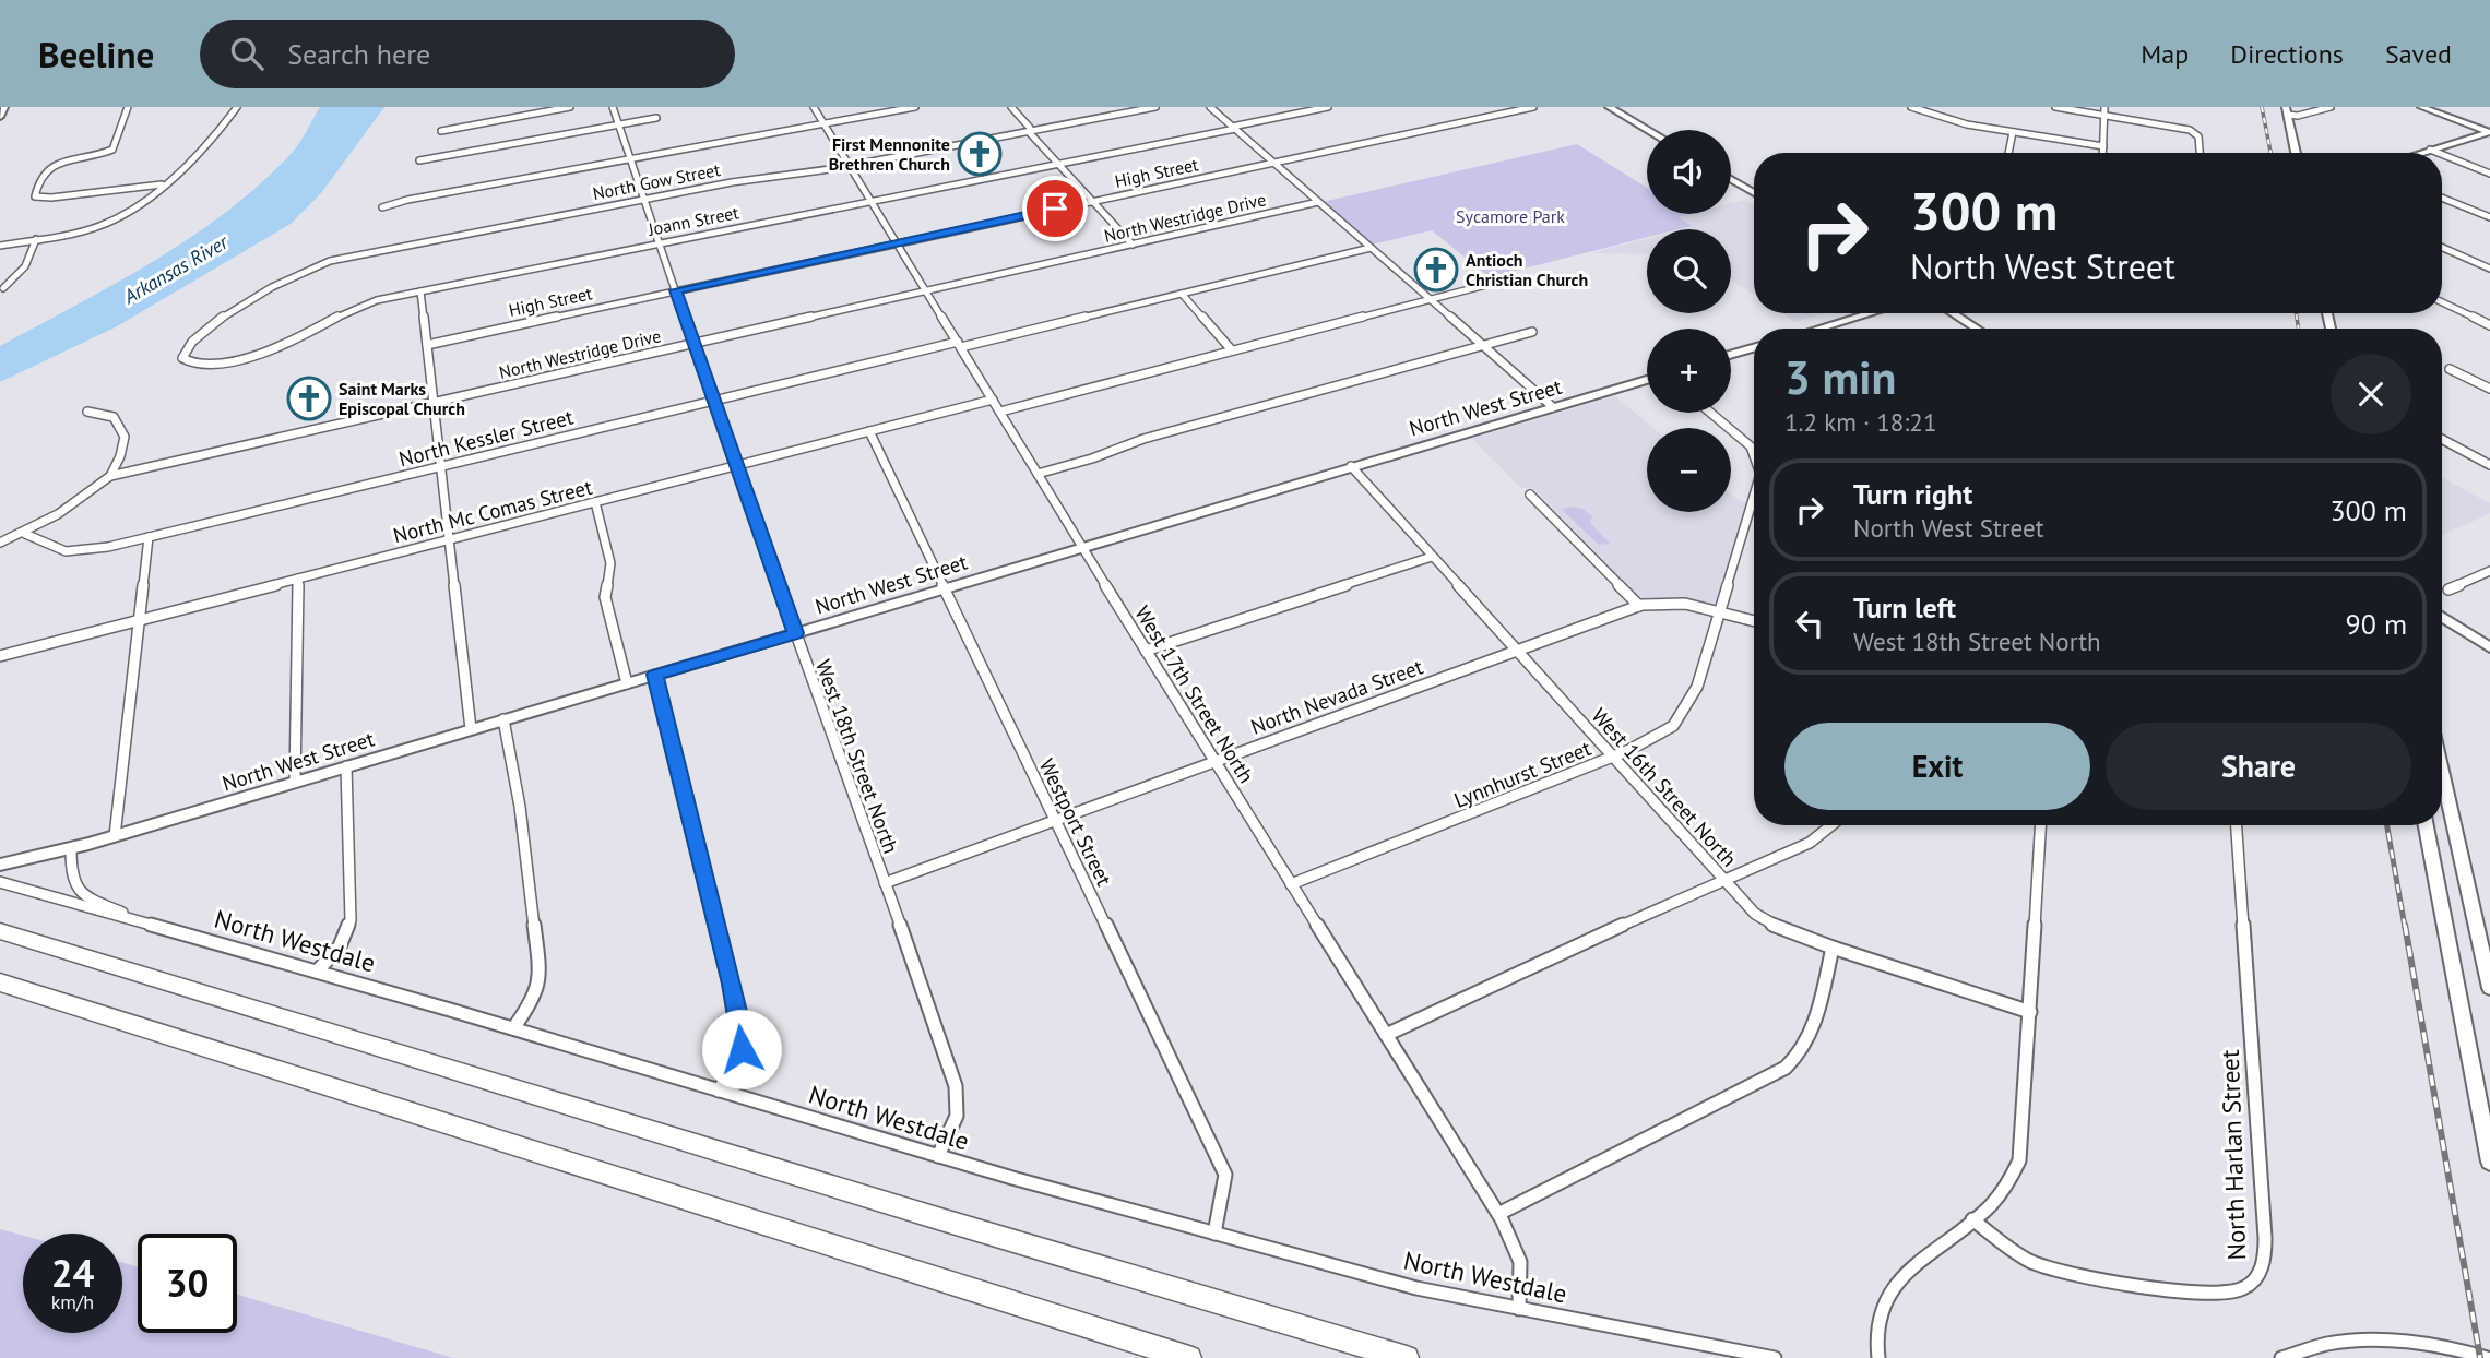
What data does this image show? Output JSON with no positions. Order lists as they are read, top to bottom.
{
  "streets": {
    "main road": ["North West Street"],
    "street": [
      "High Street",
      "North Gow Street",
      "North Westridge Drive",
      "Joann Street",
      "North Kessler Street",
      "North Mc Comas Street",
      "West 17th Street North",
      "North Nevada Street",
      "West 18th Street North",
      "Lynnhurst Street",
      "West 16th Street North",
      "Westport Street",
      "North Westdale",
      "North Harlan Street"
    ]
  },
  "crossings": [
    ["High Street", "West 17th Street North"],
    ["High Street", "West 18th Street North"],
    ["North Gow Street", "Joann Street"],
    ["North Gow Street", "West 17th Street North"],
    ["North Gow Street", "West 18th Street North"],
    ["North Westridge Drive", "North Kessler Street"],
    ["North Westridge Drive", "West 17th Street North"],
    ["North Westridge Drive", "West 18th Street North"],
    ["Joann Street", "West 17th Street North"],
    ["Joann Street", "West 18th Street North"],
    ["North West Street", "West 17th Street North"],
    ["North West Street", "West 18th Street North"],
    ["North West Street", "West 16th Street North"],
    ["North West Street", "Westport Street"],
    ["North Kessler Street", "West 17th Street North"],
    ["North Kessler Street", "West 18th Street North"],
    ["North Mc Comas Street", "West 17th Street North"],
    ["North Mc Comas Street", "West 18th Street North"],
    ["North Mc Comas Street", "Westport Street"],
    ["West 17th Street North", "North Nevada Street"],
    ["West 17th Street North", "Lynnhurst Street"],
    ["West 17th Street North", "North Westdale"],
    ["North Nevada Street", "West 18th Street North"],
    ["North Nevada Street", "Lynnhurst Street"],
    ["North Nevada Street", "West 16th Street North"],
    ["North Nevada Street", "Westport Street"],
    ["West 18th Street North", "North Westdale"],
    ["Lynnhurst Street", "West 16th Street North"],
    ["Westport Street", "North Westdale"]
  ],
  "water": ["Arkansas River"],
  "parks": ["Sycamore Park"],
  "places": {
    "church": ["First Mennonite Brethren Church", "Antioch Christian Church", "Saint Marks Episcopal Church"]
  },
  "page": {
    "header": "Beeline",
    "search": "Search here",
    "nav": ["Map", "Directions", "Saved"],
    "map_buttons": ["+", "−"],
    "turn": ["300 m", "North West Street"],
    "heading": ["3 min", "1.2 km · 18:21"],
    "list": [
      {
        "name": "Turn right",
        "note": "North West Street",
        "value": "300 m"
      },
      {
        "name": "Turn left",
        "note": "West 18th Street North",
        "value": "90 m"
      }
    ],
    "buttons": ["Exit", "Share"],
    "speed": "24 km/h",
    "limit": "30"
  }
}
